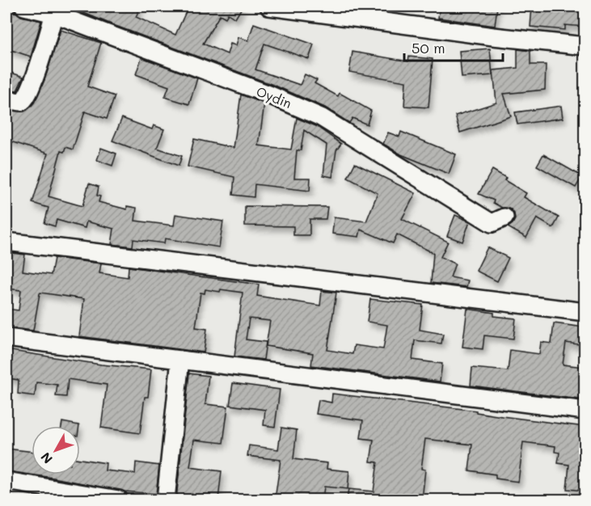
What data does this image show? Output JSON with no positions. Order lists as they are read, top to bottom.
{
  "streets": {
    "street": ["Oydin"]
  },
  "scale_bar": "50 m",
  "north": "bottom left"
}
